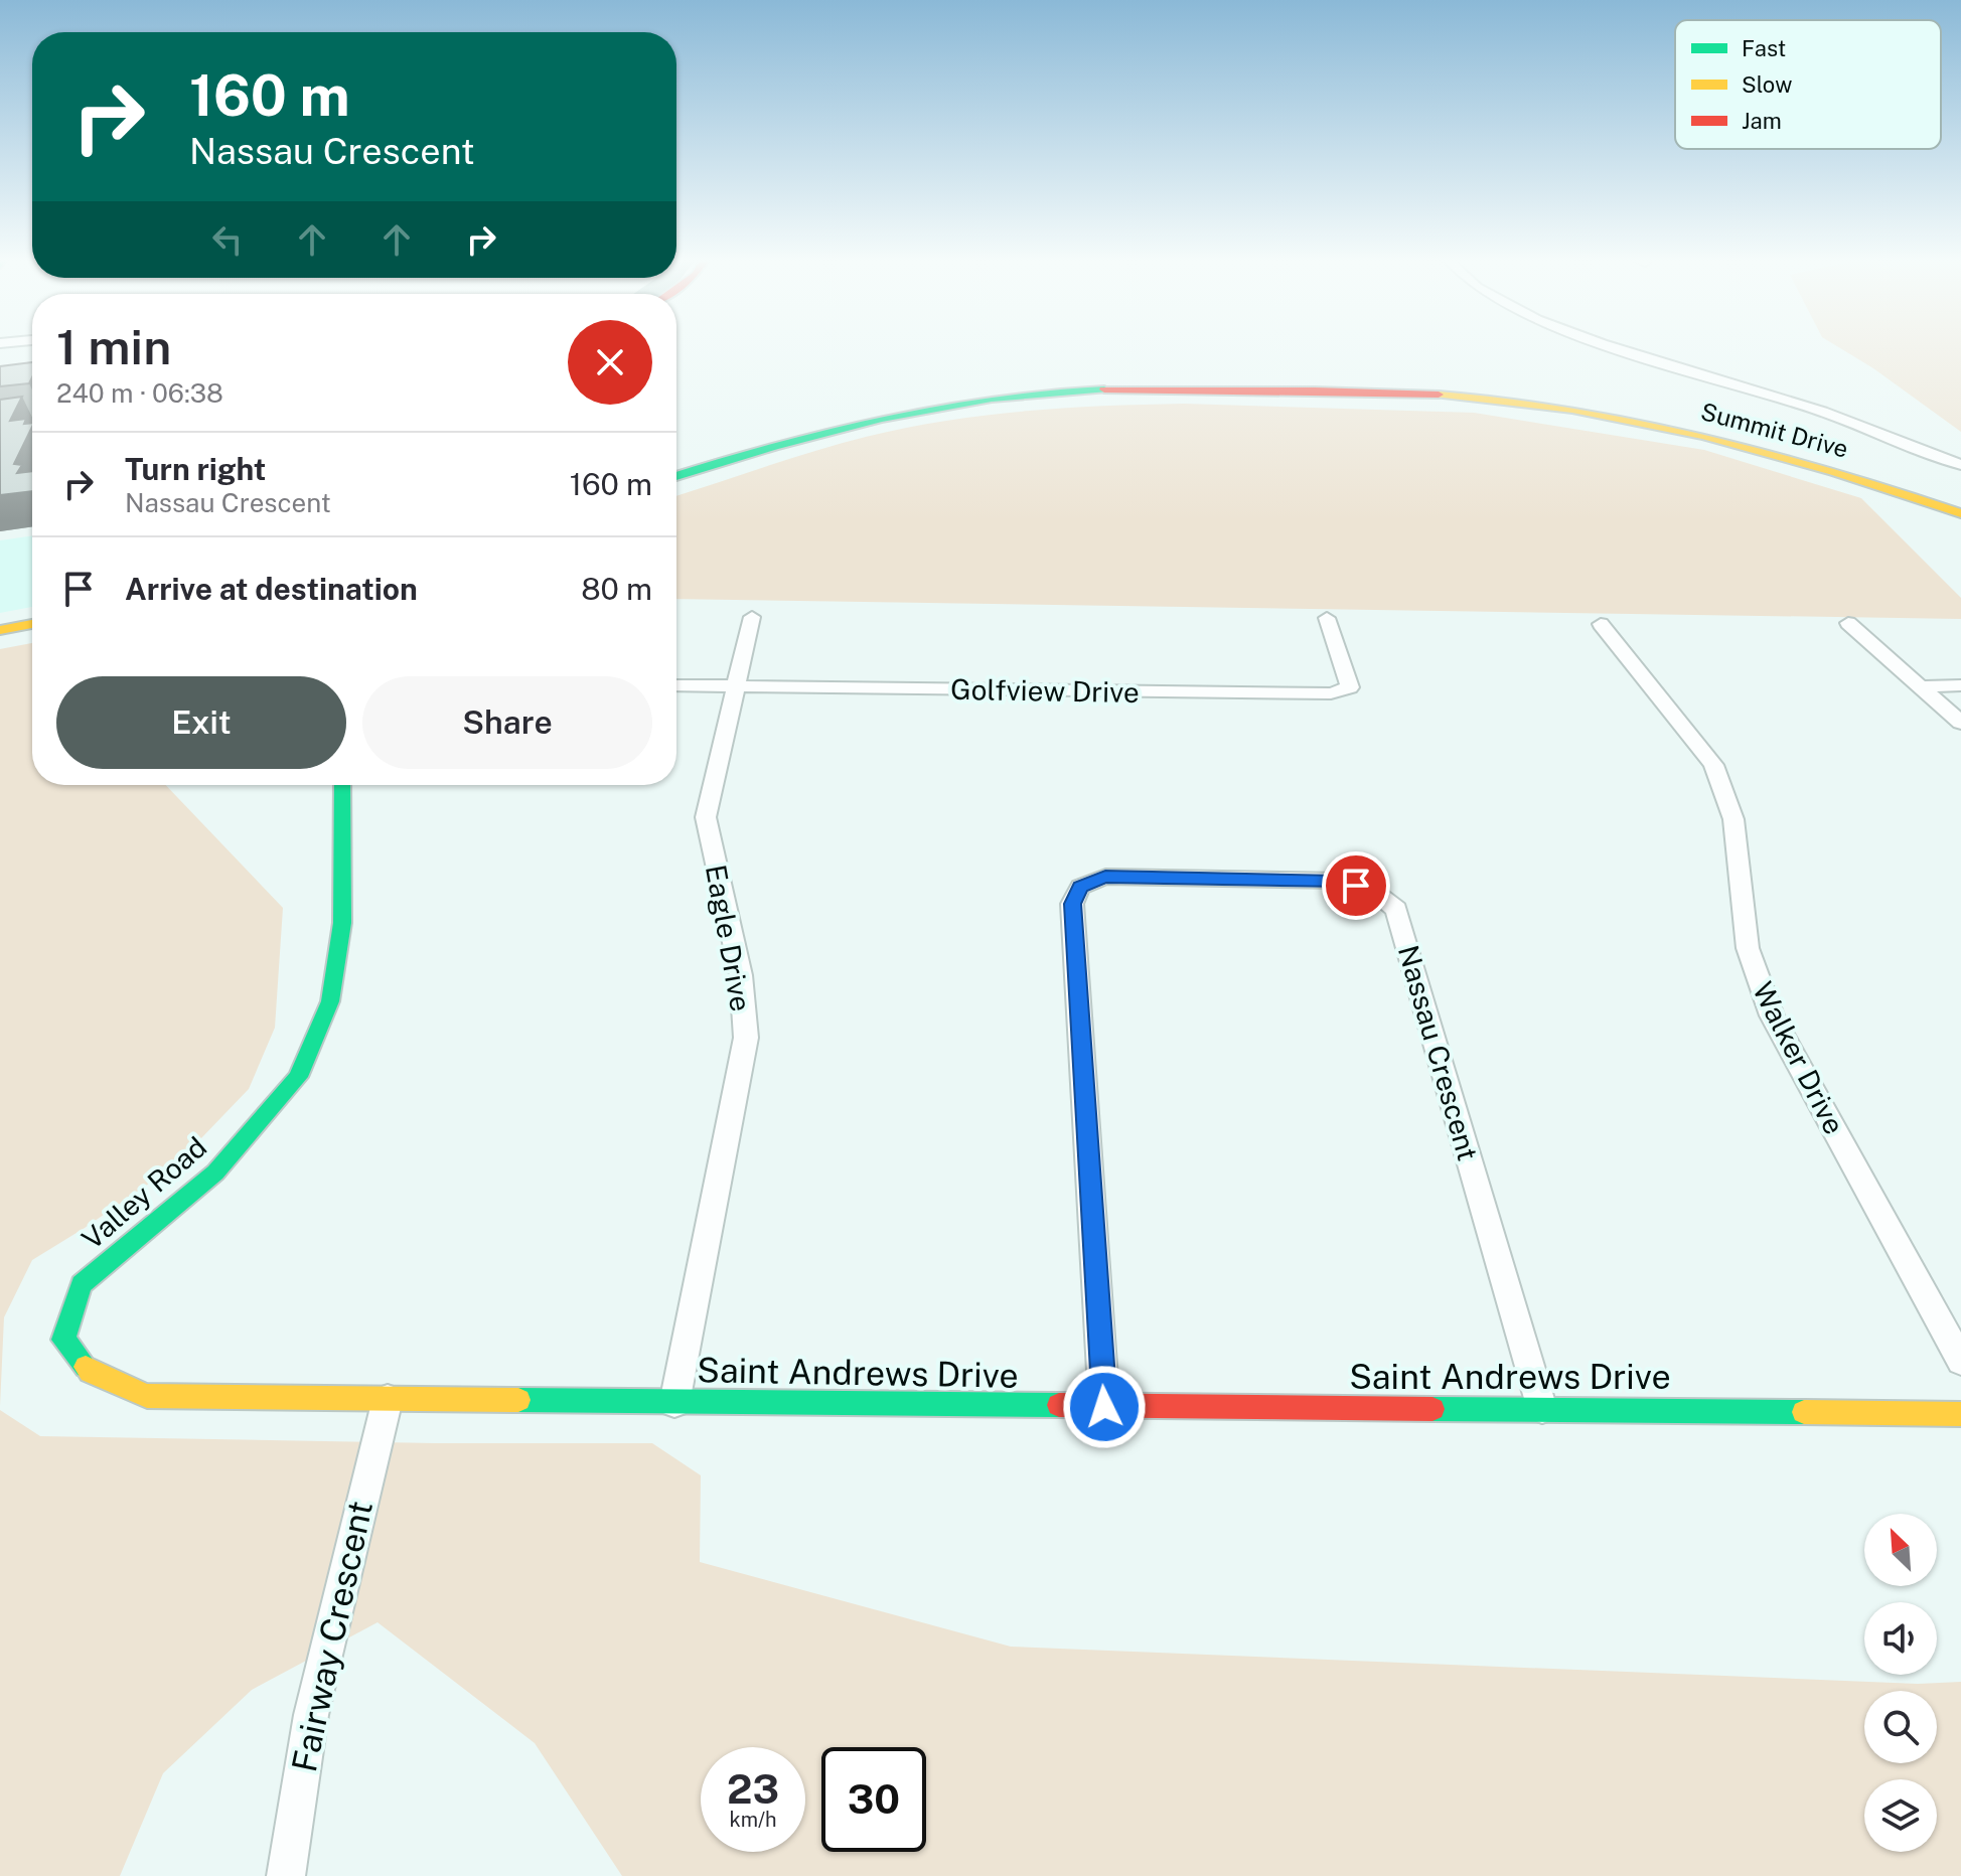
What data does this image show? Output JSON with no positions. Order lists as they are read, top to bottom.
{
  "streets": {
    "street": [
      "Summit Drive",
      "Golfview Drive",
      "Eagle Drive",
      "Nassau Crescent",
      "Walker Drive",
      "Valley Road",
      "Saint Andrews Drive",
      "Fairway Crescent"
    ]
  },
  "crossings": [
    ["Golfview Drive", "Eagle Drive"],
    ["Eagle Drive", "Saint Andrews Drive"],
    ["Nassau Crescent", "Saint Andrews Drive"],
    ["Valley Road", "Saint Andrews Drive"],
    ["Saint Andrews Drive", "Fairway Crescent"]
  ],
  "legend": ["Fast", "Slow", "Jam"],
  "north": "top left",
  "page": {
    "turn": ["160 m", "Nassau Crescent"],
    "heading": ["1 min", "240 m · 06:38"],
    "list": [
      {
        "name": "Turn right",
        "note": "Nassau Crescent",
        "value": "160 m"
      },
      {
        "name": "Arrive at destination",
        "value": "80 m"
      }
    ],
    "buttons": ["Exit", "Share"],
    "speed": "23 km/h",
    "limit": "30"
  }
}
